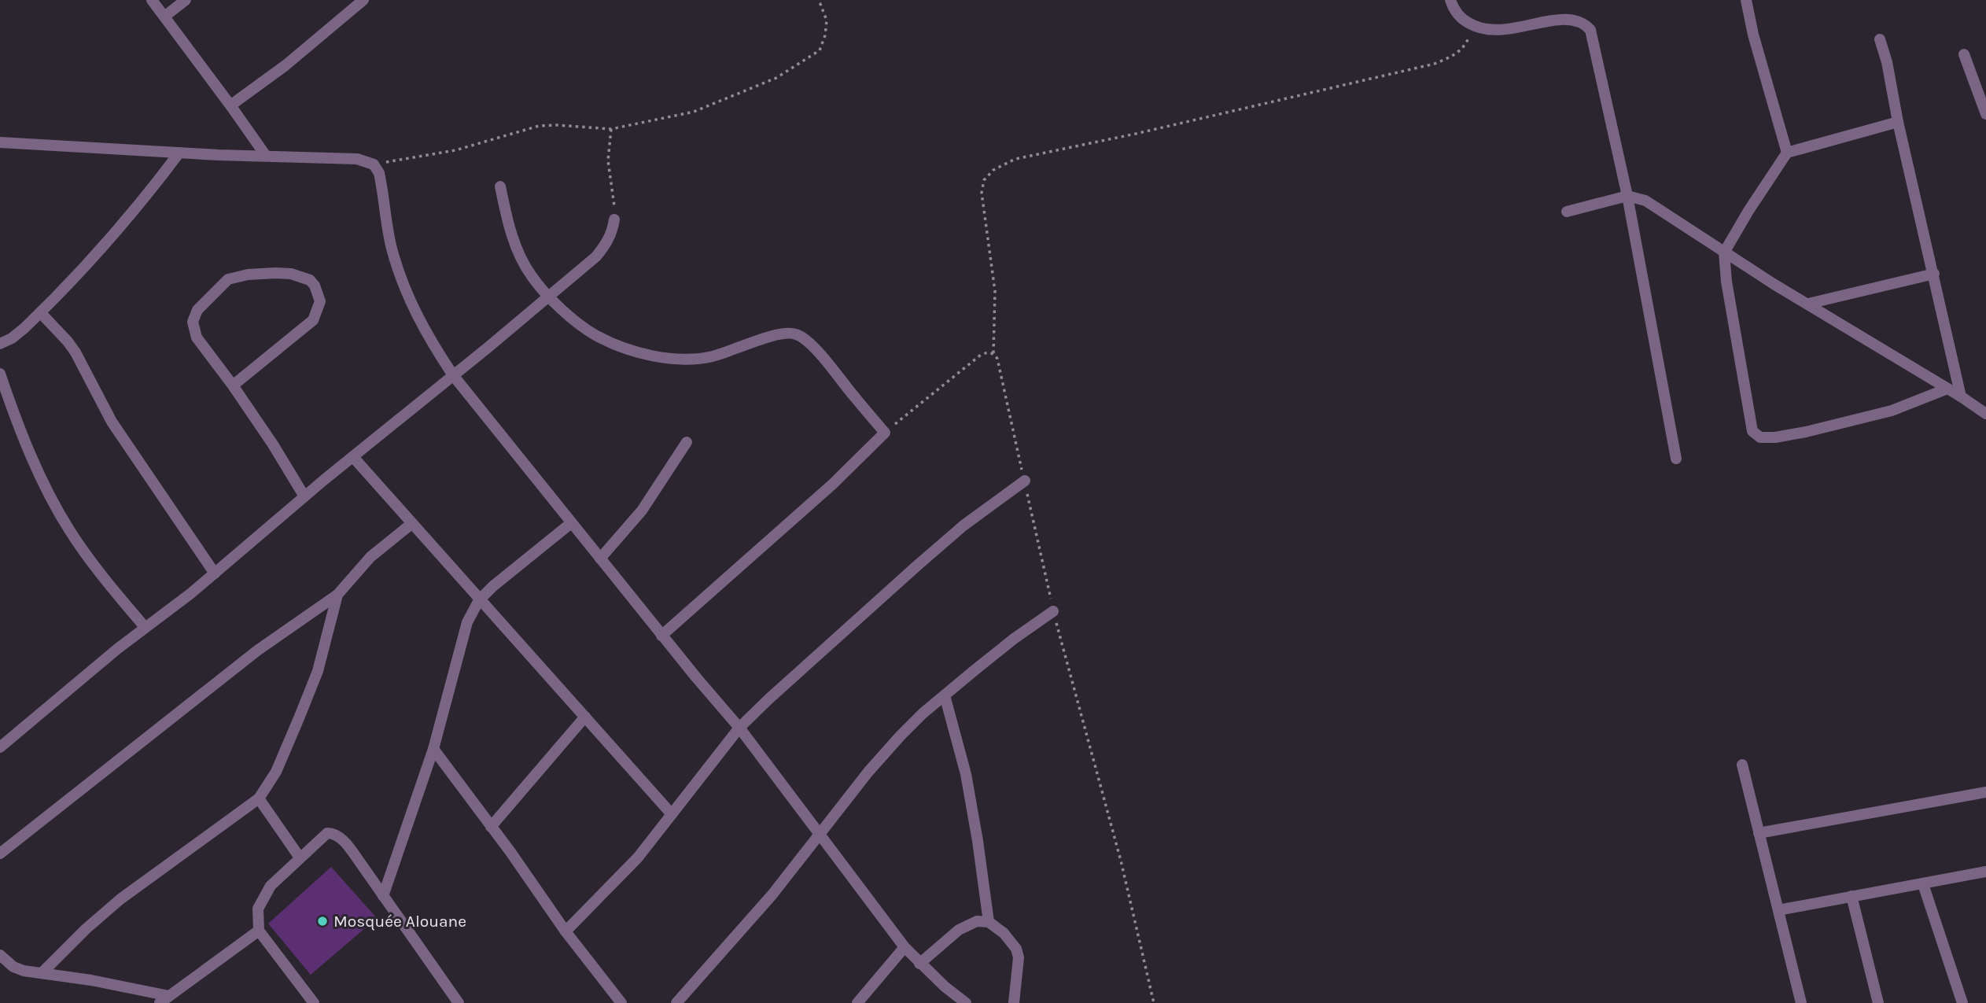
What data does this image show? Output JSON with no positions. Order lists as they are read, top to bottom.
{
  "places": ["Mosquée Alouane"]
}
